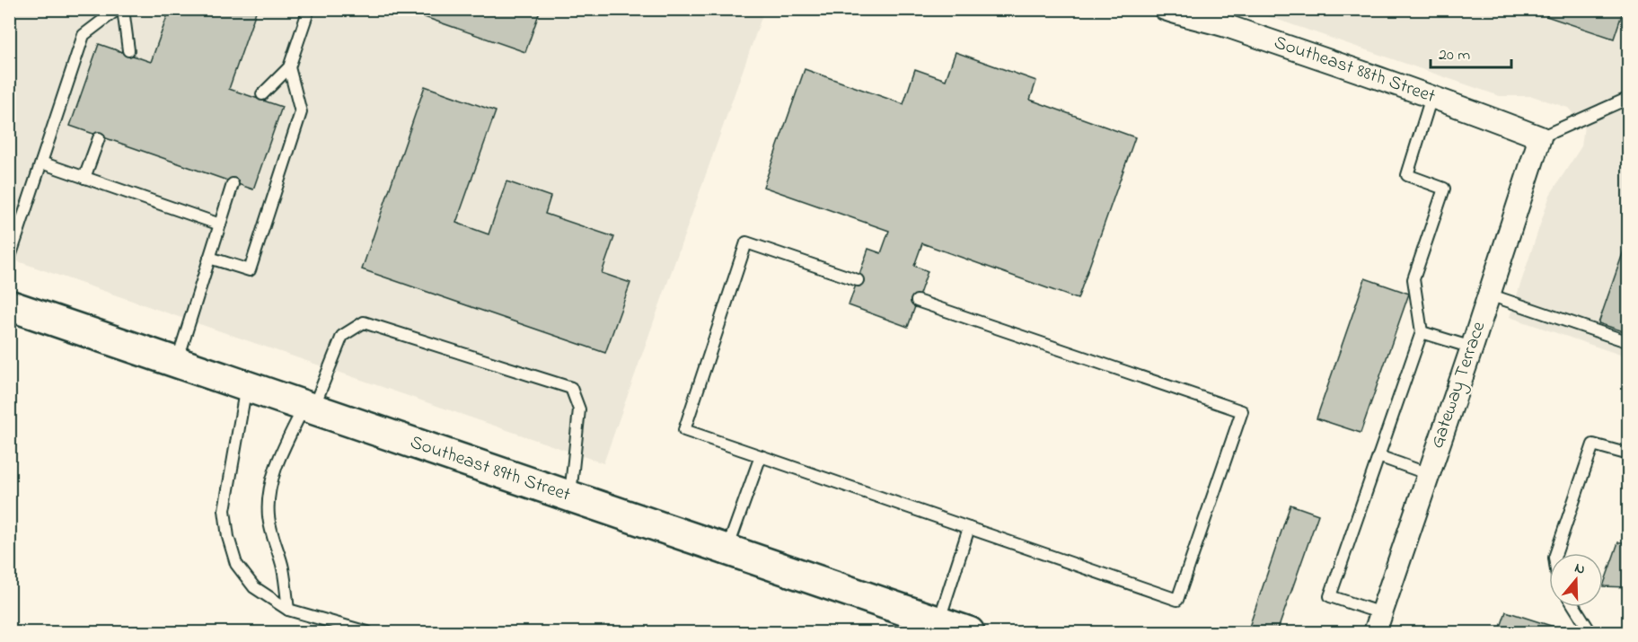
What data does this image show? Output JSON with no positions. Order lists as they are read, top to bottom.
{
  "streets": {
    "main road": ["Southeast 89th Street"],
    "street": ["Southeast 88th Street", "Gateway Terrace"]
  },
  "crossings": [
    ["Southeast 88th Street", "Gateway Terrace"]
  ],
  "scale_bar": "20 m",
  "north": "top"
}
